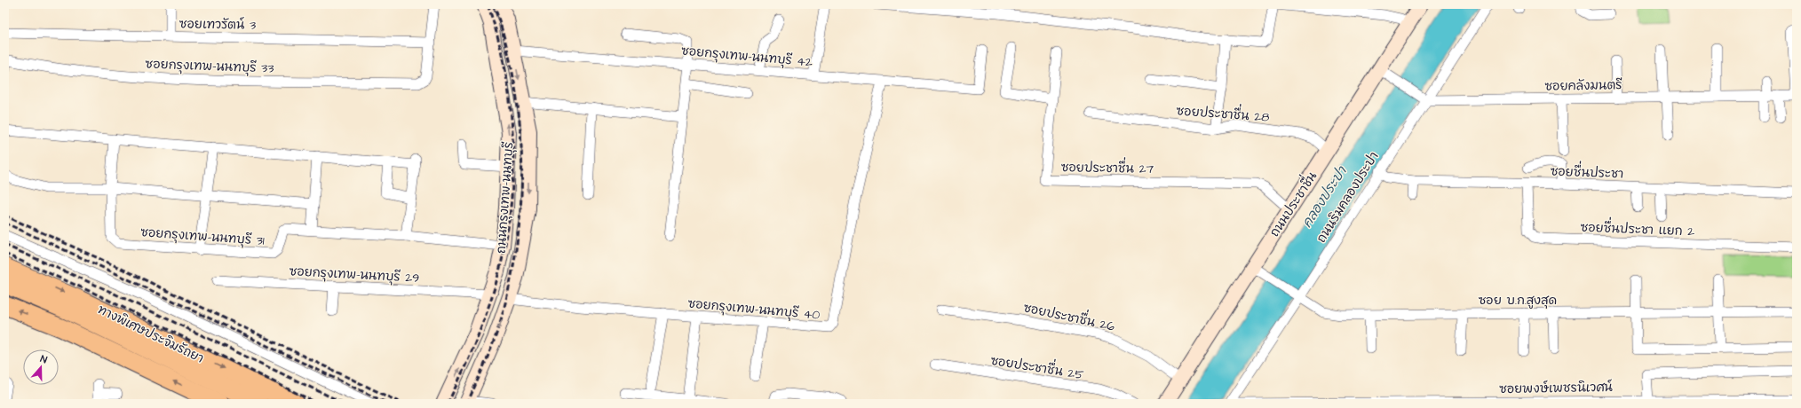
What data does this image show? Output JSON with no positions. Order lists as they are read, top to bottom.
{
  "streets": {
    "highway": ["ทางพิเศษประจิมรัถยา"],
    "main road": ["ถนนกรุงเทพ-นนทบุรี", "ถนนประชาชื่น"],
    "street": [
      "ซอยเทวรัตน์ 3",
      "ซอยกรุงเทพ-นนทบุรี 42",
      "ซอยกรุงเทพ-นนทบุรี 33",
      "ซอยคลังมนตรี",
      "ซอยประชาชื่น 28",
      "ซอยประชาชื่น 27",
      "ซอยชื่นประชา",
      "ถนนริมคลองประปา",
      "ซอยชื่นประชา แยก 2",
      "ซอยกรุงเทพ-นนทบุรี 31",
      "ซอยกรุงเทพ-นนทบุรี 29",
      "ซอย บ.ก.สูงสุด",
      "ซอยกรุงเทพ-นนทบุรี 40",
      "ซอยประชาชื่น 26",
      "ซอยประชาชื่น 25",
      "ซอยพงษ์เพชรนิเวศน์"
    ]
  },
  "crossings": [
    ["ซอยเทวรัตน์ 3", "ซอยกรุงเทพ-นนทบุรี 33"],
    ["ซอยกรุงเทพ-นนทบุรี 42", "ถนนกรุงเทพ-นนทบุรี"],
    ["ซอยกรุงเทพ-นนทบุรี 42", "ซอยกรุงเทพ-นนทบุรี 40"],
    ["ซอยคลังมนตรี", "ถนนริมคลองประปา"],
    ["ซอยประชาชื่น 28", "ถนนประชาชื่น"],
    ["ซอยประชาชื่น 27", "ถนนประชาชื่น"],
    ["ซอยชื่นประชา", "ถนนริมคลองประปา"],
    ["ซอยชื่นประชา", "ซอยชื่นประชา แยก 2"],
    ["ถนนริมคลองประปา", "ซอย บ.ก.สูงสุด"],
    ["ถนนริมคลองประปา", "ซอยพงษ์เพชรนิเวศน์"],
    ["ถนนกรุงเทพ-นนทบุรี", "ซอยกรุงเทพ-นนทบุรี 31"],
    ["ถนนกรุงเทพ-นนทบุรี", "ซอยกรุงเทพ-นนทบุรี 29"],
    ["ถนนกรุงเทพ-นนทบุรี", "ซอยกรุงเทพ-นนทบุรี 40"],
    ["ถนนประชาชื่น", "ซอย บ.ก.สูงสุด"],
    ["ถนนประชาชื่น", "ซอยประชาชื่น 26"]
  ],
  "water": ["คลองประปา"],
  "north": "top"
}
